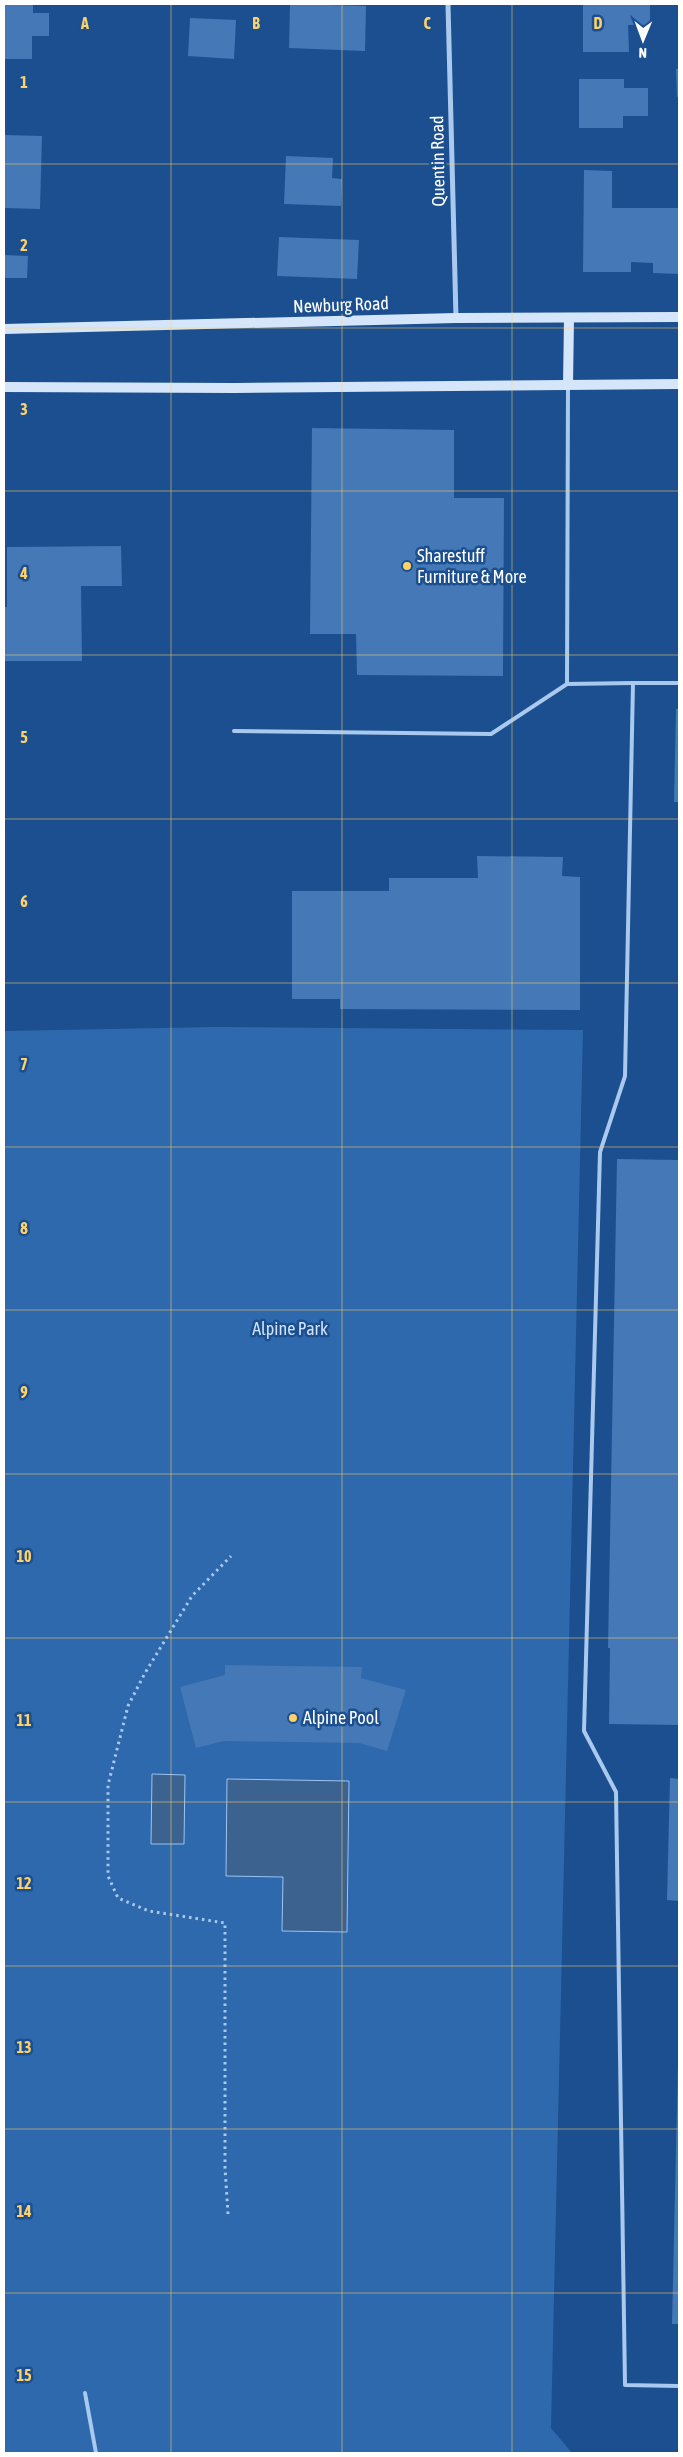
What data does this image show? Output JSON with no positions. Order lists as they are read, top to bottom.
{
  "streets": {
    "main road": ["Newburg Road"],
    "street": ["Quentin Road"]
  },
  "crossings": [
    ["Quentin Road", "Newburg Road"]
  ],
  "parks": ["Alpine Park"],
  "places": ["Sharestuff Furniture & More", "Alpine Pool"],
  "north": "bottom",
  "grid": {
    "columns": [
      "A",
      "B",
      "C",
      "D"
    ],
    "rows": [
      "1",
      "2",
      "3",
      "4",
      "5",
      "6",
      "7",
      "8",
      "9",
      "10",
      "11",
      "12",
      "13",
      "14",
      "15"
    ]
  }
}
